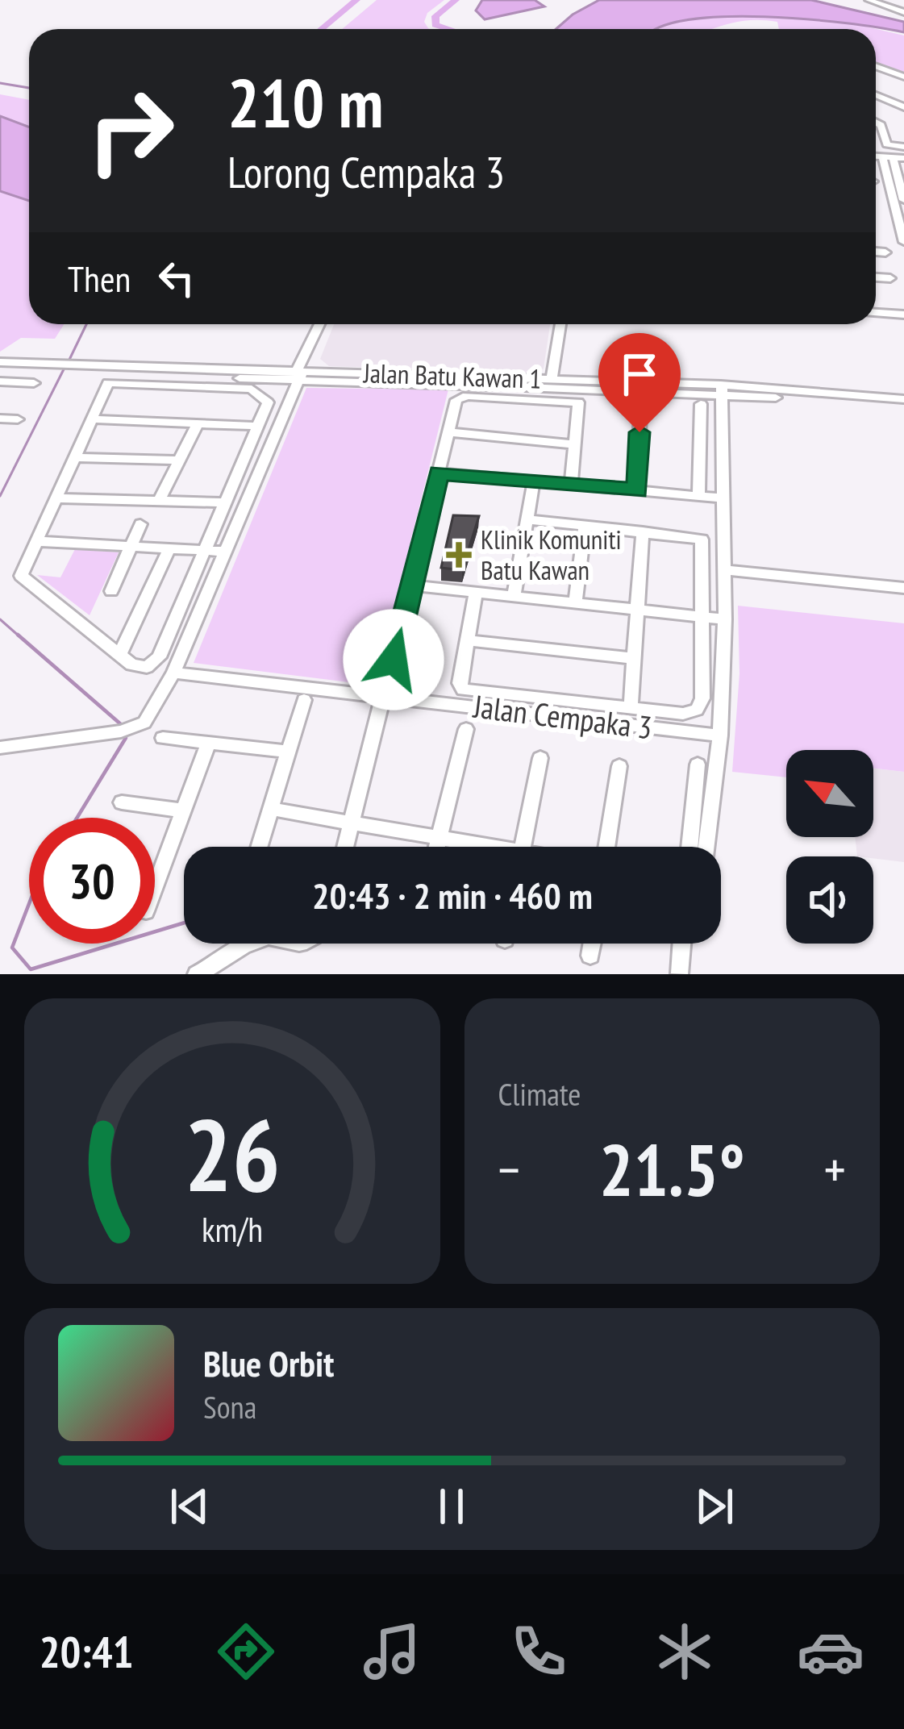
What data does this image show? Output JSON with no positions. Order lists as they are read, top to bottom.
{
  "streets": {
    "street": ["Jalan Batu Kawan 1", "Jalan Cempaka 3"]
  },
  "places": {
    "health": ["Klinik Komuniti Batu Kawan"]
  },
  "north": "top left",
  "page": {
    "turn": ["210 m", "Lorong Cempaka 3"],
    "then": "Then",
    "limit": "30",
    "trip": "20:43 · 2 min · 460 m",
    "tile": "Climate",
    "heat": ["−", "21.5°", "+"],
    "song": ["Blue Orbit", "Sona"],
    "tabs": "20:41",
    "gauge": ["26", "km/h"]
  }
}
